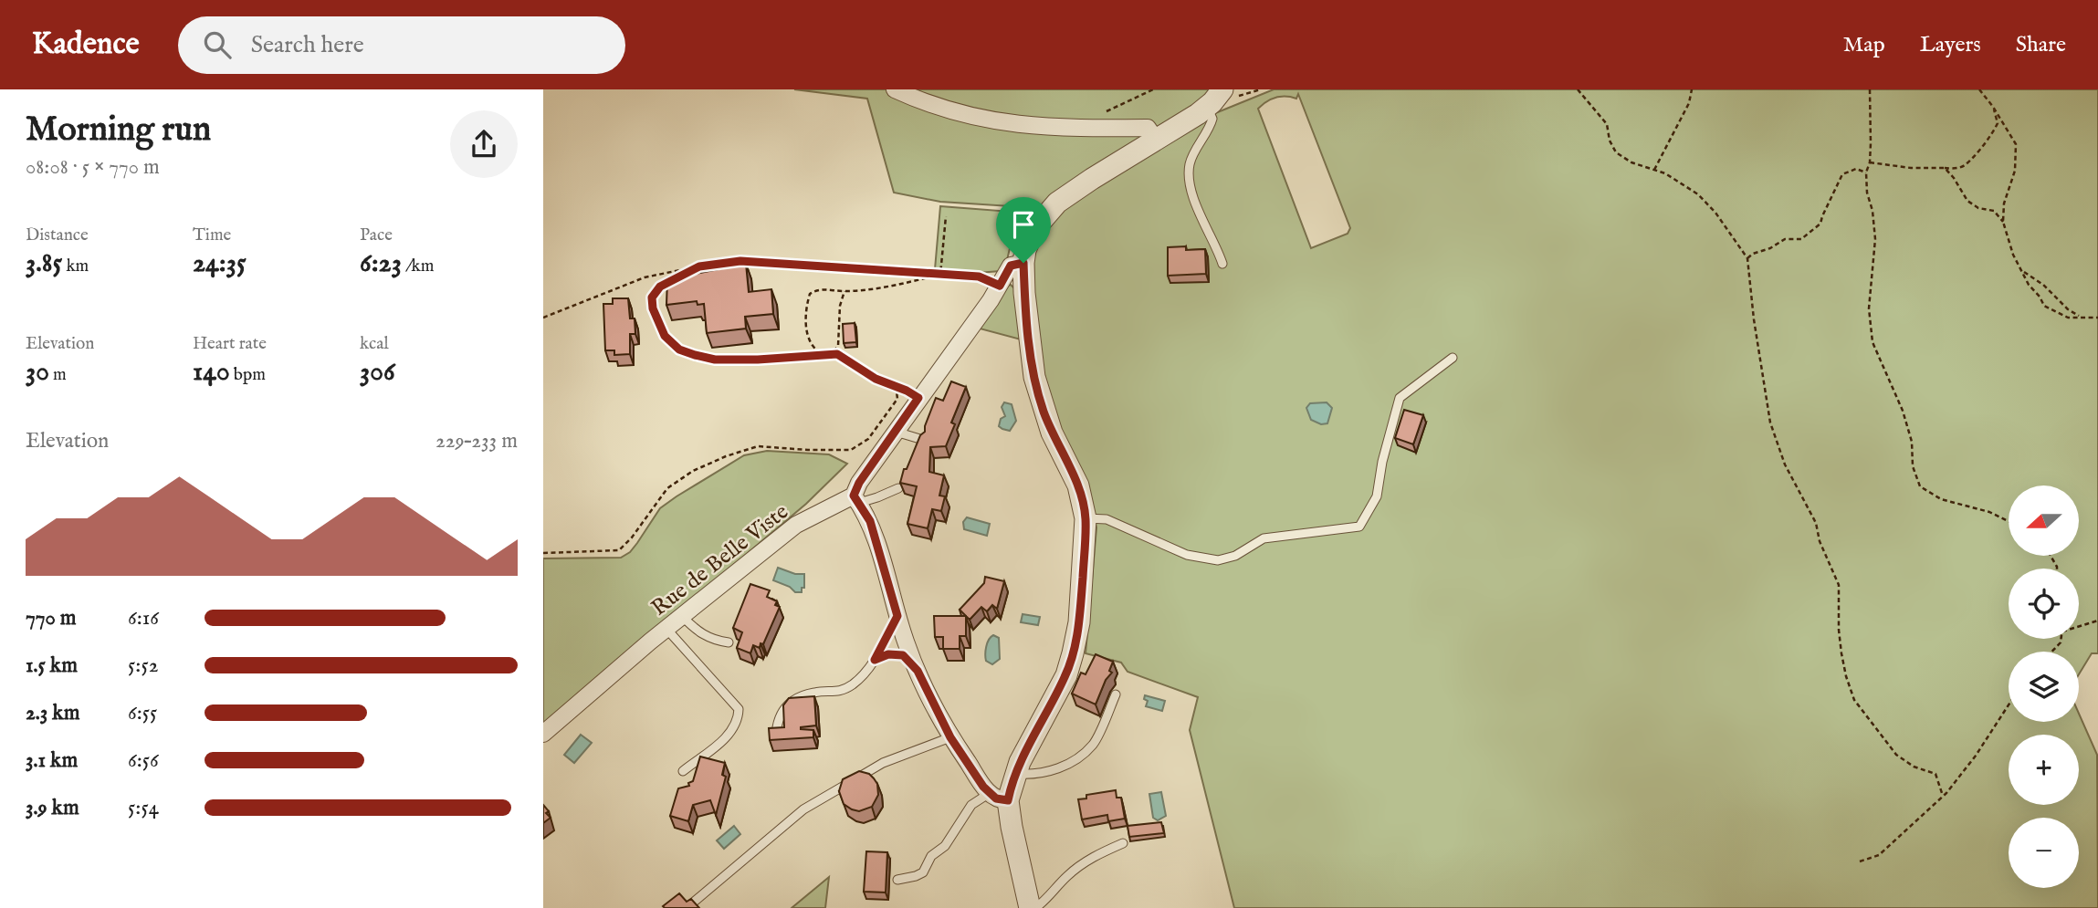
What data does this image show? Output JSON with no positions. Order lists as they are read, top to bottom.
{
  "streets": {
    "street": ["Rue de Belle Viste"]
  },
  "north": "left",
  "page": {
    "header": "Kadence",
    "search": "Search here",
    "nav": ["Map", "Layers", "Share"],
    "heading": ["Morning run", "08:08 · 5 × 770 m"],
    "stats": [
      ["Distance", "3.85 km"],
      ["Time", "24:35"],
      ["Pace", "6:23 /km"],
      ["Elevation", "30 m"],
      ["Heart rate", "140 bpm"],
      ["kcal", "306"]
    ],
    "chart": ["Elevation", "229–233 m"],
    "map_buttons": ["+", "−"],
    "list": [
      {
        "name": "770 m",
        "note": "6:16"
      },
      {
        "name": "1.5 km",
        "note": "5:52"
      },
      {
        "name": "2.3 km",
        "note": "6:55"
      },
      {
        "name": "3.1 km",
        "note": "6:56"
      },
      {
        "name": "3.9 km",
        "note": "5:54"
      }
    ]
  }
}
